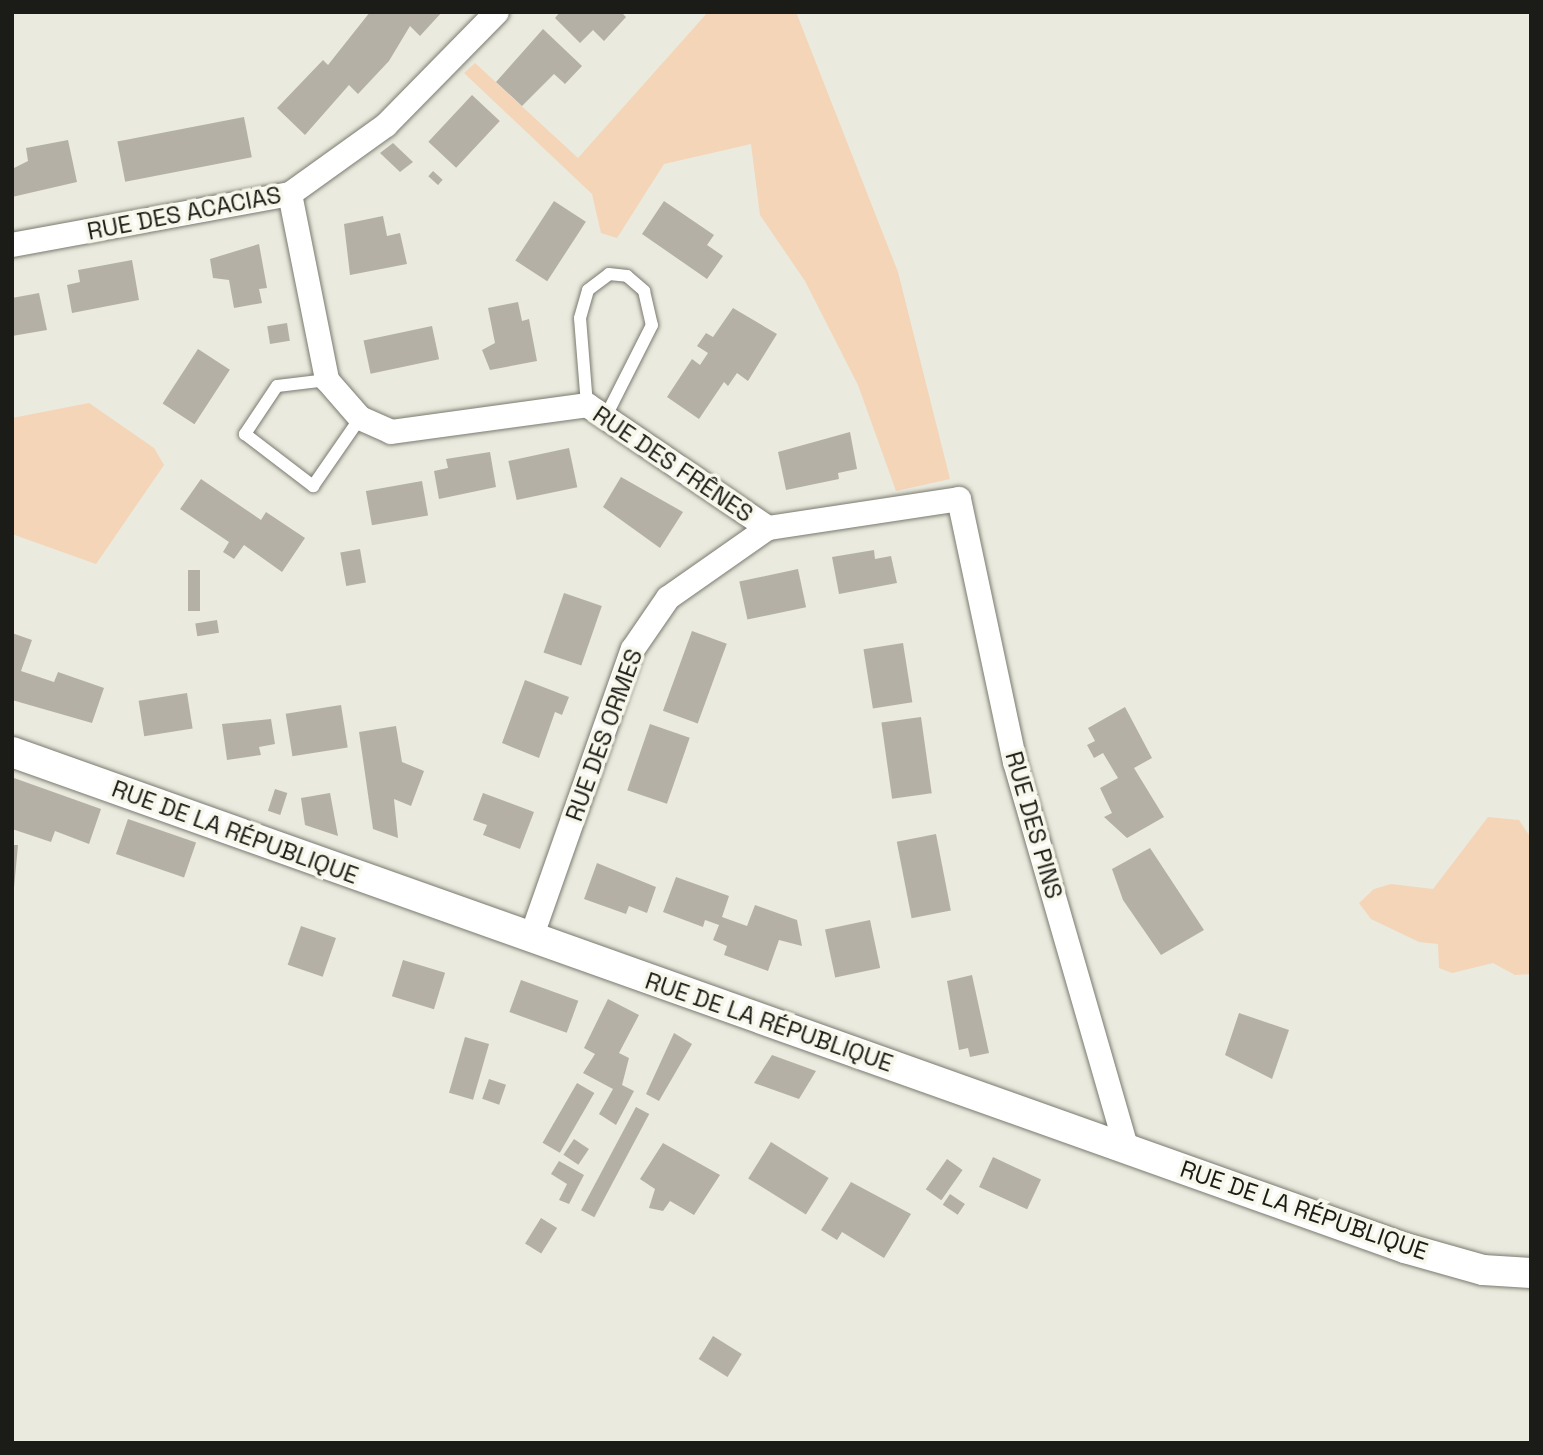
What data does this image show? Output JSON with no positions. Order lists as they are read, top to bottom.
{
  "streets": {
    "street": [
      "RUE DES ACACIAS",
      "RUE DES FRÊNES",
      "RUE DES ORMES",
      "RUE DES PINS",
      "RUE DE LA RÉPUBLIQUE"
    ]
  },
  "crossings": [
    ["RUE DES ACACIAS", "RUE DES FRÊNES"],
    ["RUE DES FRÊNES", "RUE DES ORMES"],
    ["RUE DES ORMES", "RUE DES PINS"],
    ["RUE DES ORMES", "RUE DE LA RÉPUBLIQUE"],
    ["RUE DES PINS", "RUE DE LA RÉPUBLIQUE"]
  ]
}
